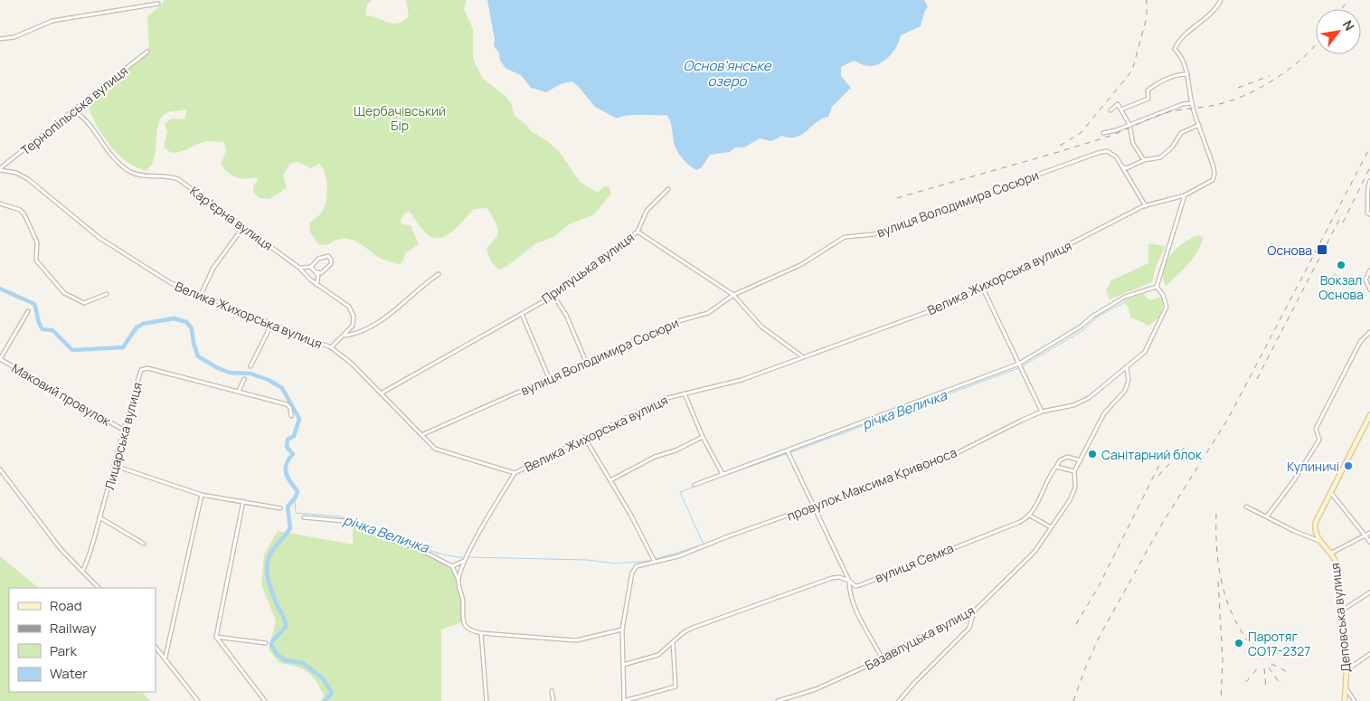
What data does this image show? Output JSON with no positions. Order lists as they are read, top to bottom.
{
  "streets": {
    "main road": ["Деповська вулиця"],
    "street": [
      "Тернопільська вулиця",
      "вулиця Володимира Сосюри",
      "Кар’єрна вулиця",
      "Прилуцька вулиця",
      "Велика Жихорська вулиця",
      "Маковий провулок",
      "Лицарська вулиця",
      "провулок Максима Кривоноса",
      "вулиця Семка",
      "Базавлуцька вулиця"
    ]
  },
  "crossings": [
    ["Тернопільська вулиця", "Кар’єрна вулиця"],
    ["Тернопільська вулиця", "Велика Жихорська вулиця"],
    ["вулиця Володимира Сосюри", "Прилуцька вулиця"],
    ["вулиця Володимира Сосюри", "Велика Жихорська вулиця"],
    ["Кар’єрна вулиця", "Велика Жихорська вулиця"],
    ["Прилуцька вулиця", "Велика Жихорська вулиця"],
    ["Маковий провулок", "Лицарська вулиця"],
    ["провулок Максима Кривоноса", "вулиця Семка"]
  ],
  "water": ["Основ'янське озеро", "річка Величка"],
  "parks": ["Щербачівський Бір"],
  "places": {
    "transit": ["Основа"],
    "other": [
      "Вокзал Основа",
      "Санітарний блок",
      "Кулиничі",
      "Паротяг СО17-2327"
    ]
  },
  "legend": [
    "Road",
    "Railway",
    "Park",
    "Water"
  ],
  "north": "top right"
}
